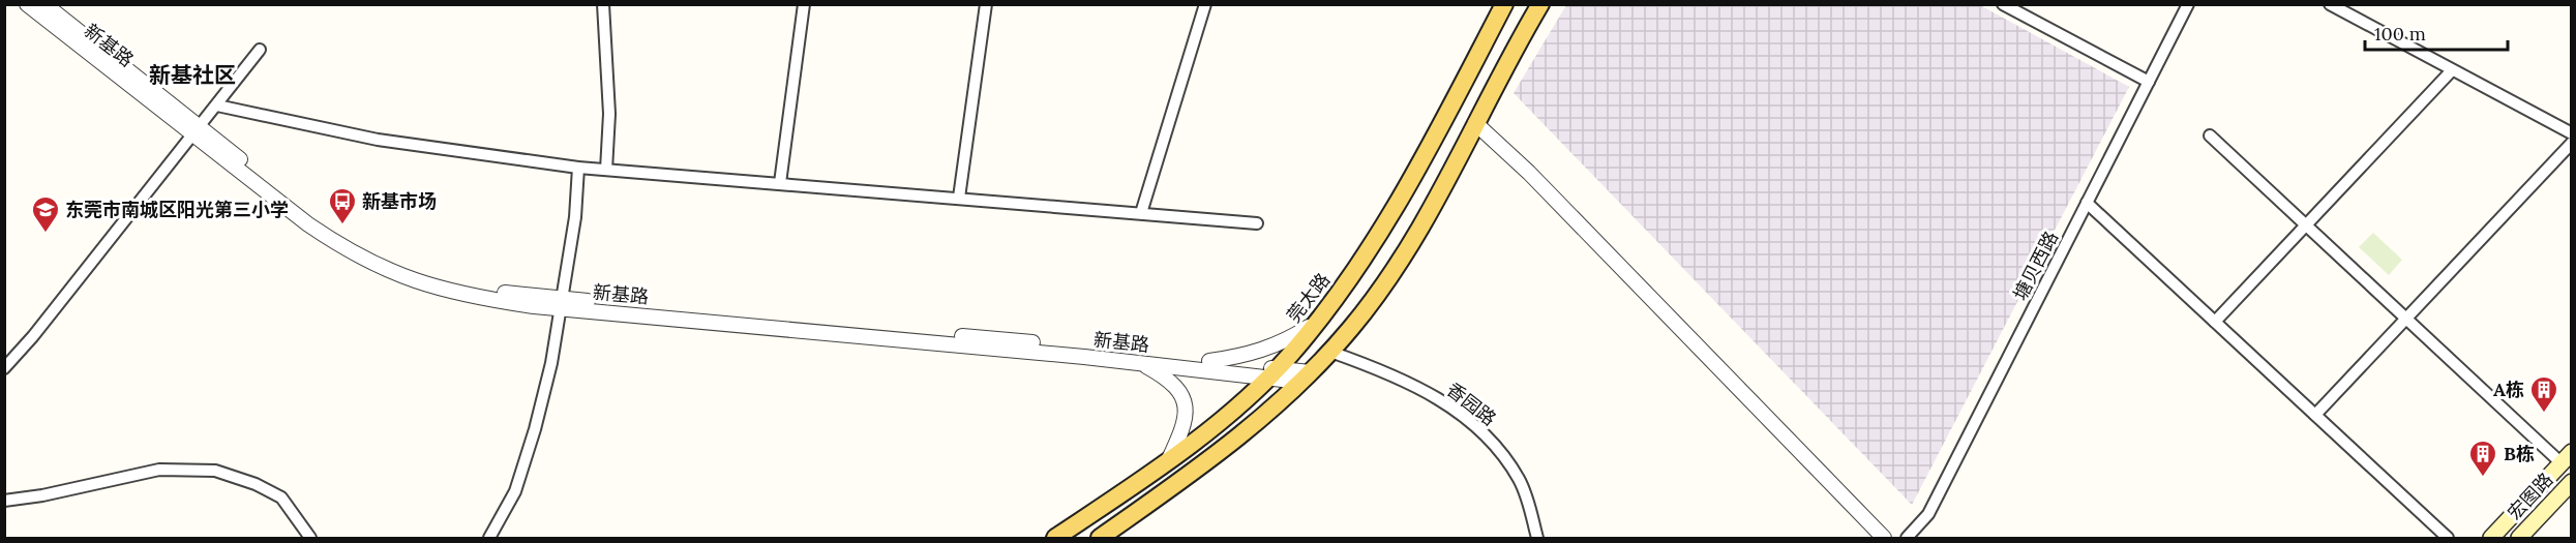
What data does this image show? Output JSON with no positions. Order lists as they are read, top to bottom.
{
  "streets": {
    "main road": ["莞太路", "宏图路"],
    "street": ["新基路", "塘贝西路", "香园路"]
  },
  "crossings": [
    ["新基路", "莞太路"]
  ],
  "districts": ["新基社区"],
  "places": {
    "bus stop": ["新基市场"],
    "school or university": ["东莞市南城区阳光第三小学"],
    "building": ["A栋", "B栋"]
  },
  "scale_bar": "100 m"
}
